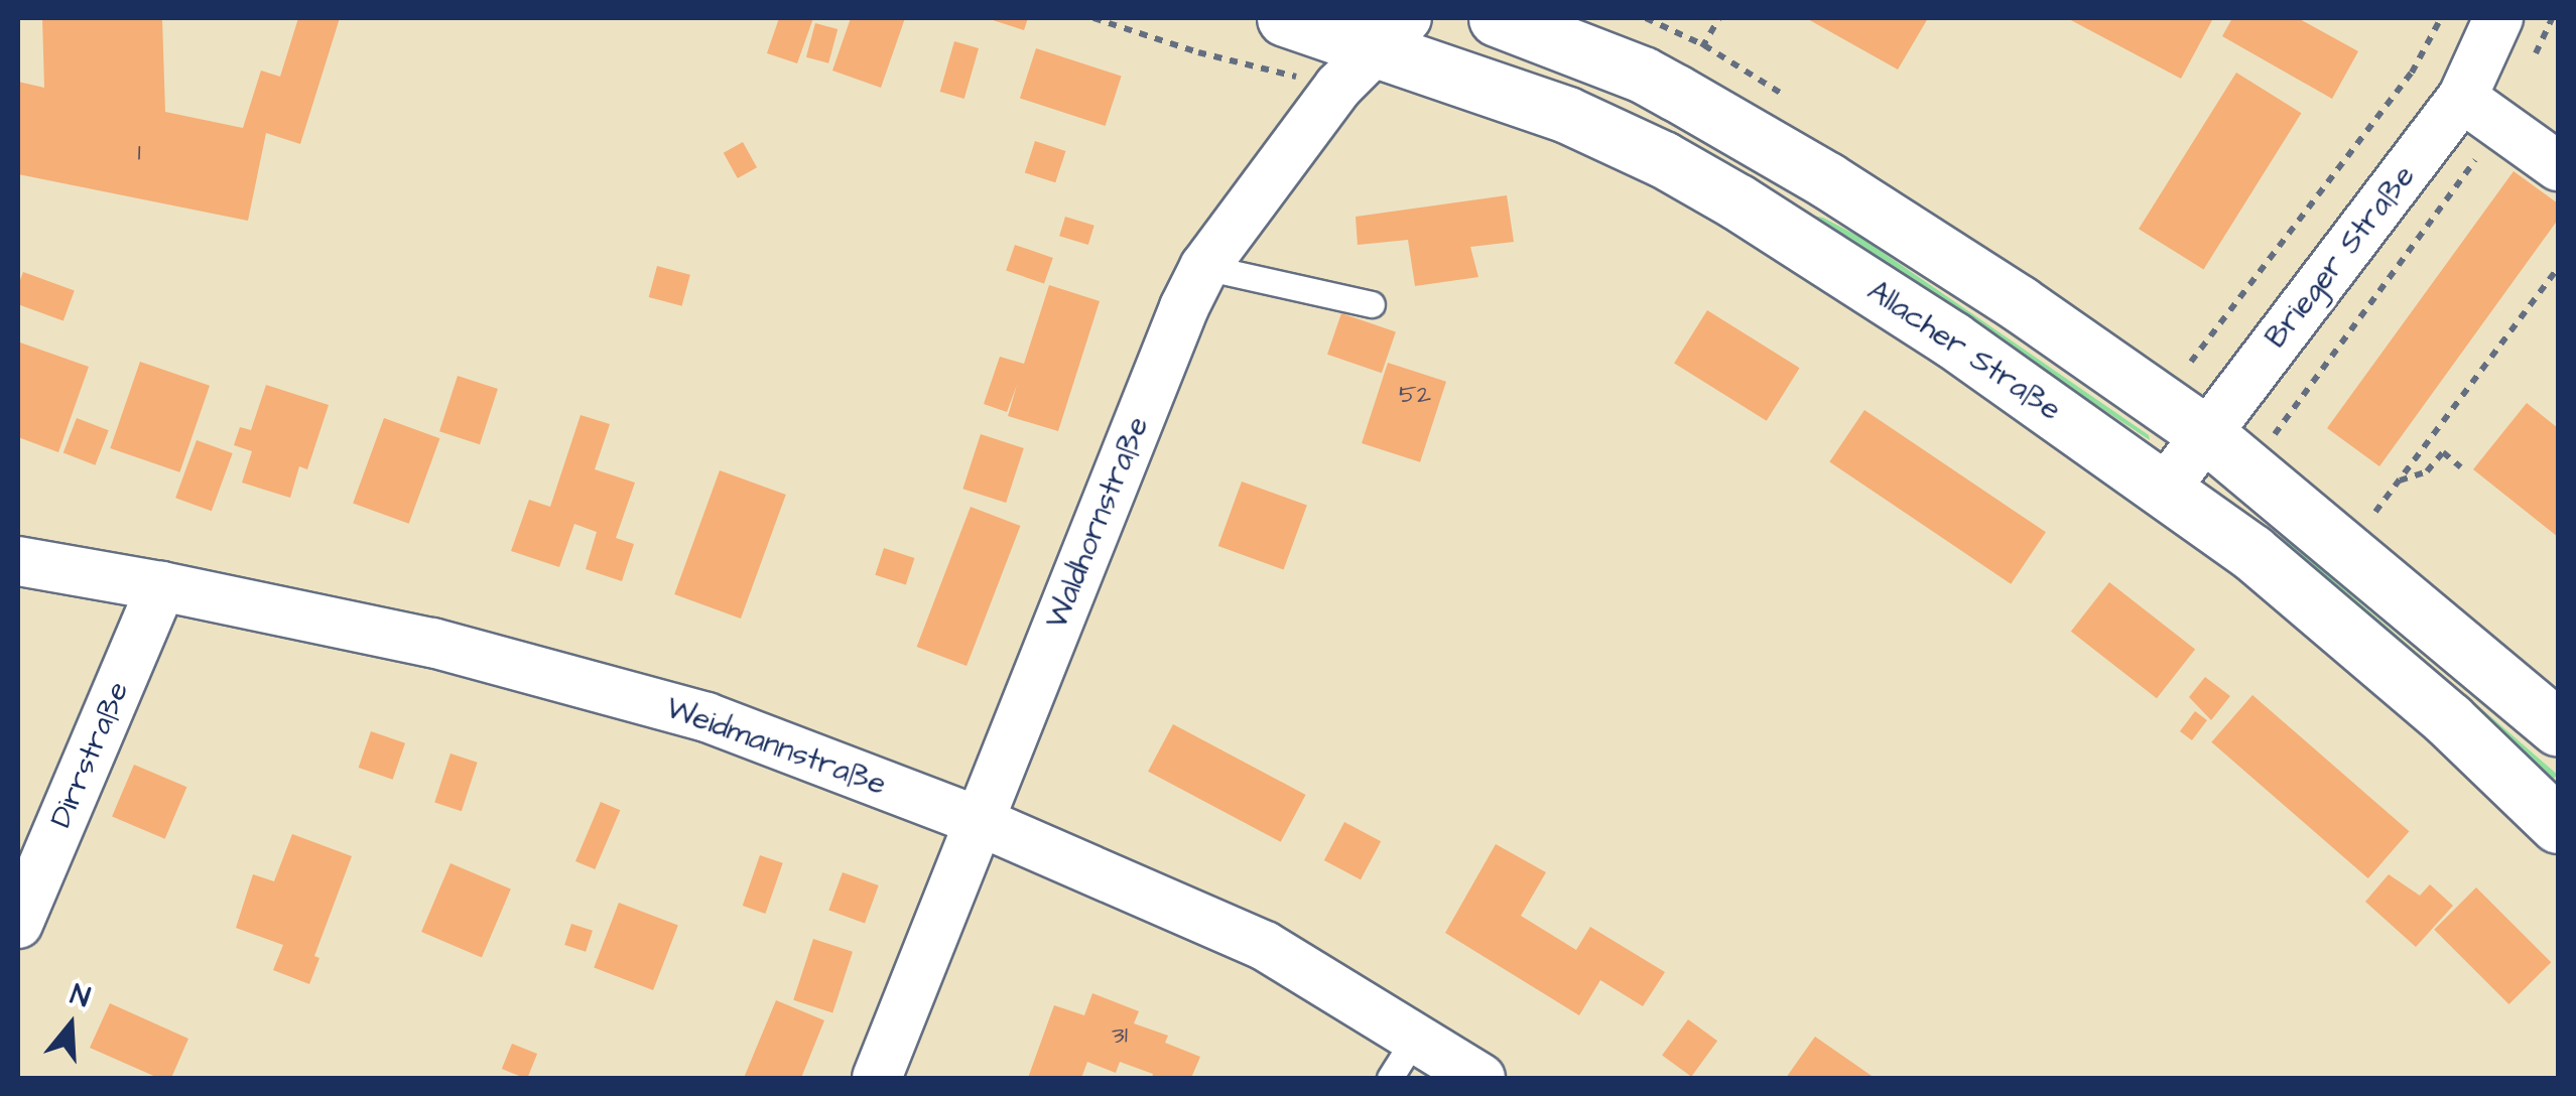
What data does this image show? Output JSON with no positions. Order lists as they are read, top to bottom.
{
  "streets": {
    "main road": ["Allacher Straße"],
    "street": [
      "Brieger Straße",
      "Waldhornstraße",
      "Weidmannstraße",
      "Dirrstraße"
    ]
  },
  "crossings": [
    ["Brieger Straße", "Allacher Straße"],
    ["Allacher Straße", "Waldhornstraße"],
    ["Waldhornstraße", "Weidmannstraße"],
    ["Weidmannstraße", "Dirrstraße"]
  ],
  "house_numbers": ["1", "52", "31"],
  "north": "top"
}
